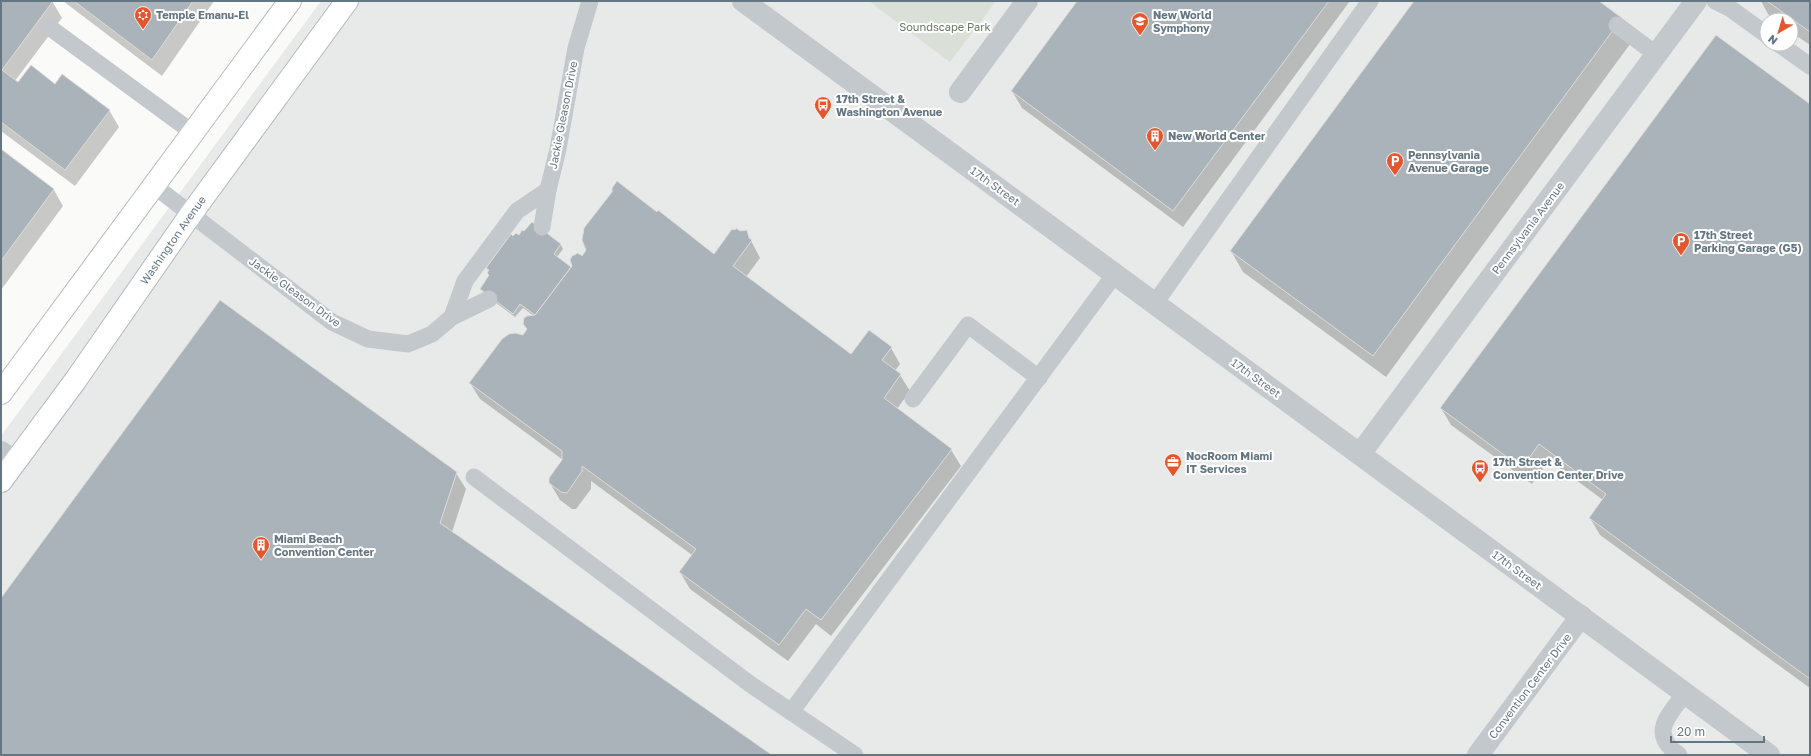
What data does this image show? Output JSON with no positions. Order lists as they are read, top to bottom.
{
  "streets": {
    "main road": ["Washington Avenue"],
    "street": ["17th Street", "Pennsylvania Avenue", "Convention Center Drive"],
    "lane": ["Jackie Gleason Drive"]
  },
  "crossings": [
    ["Jackie Gleason Drive", "Washington Avenue"],
    ["17th Street", "Pennsylvania Avenue"],
    ["17th Street", "Convention Center Drive"]
  ],
  "parks": ["Soundscape Park"],
  "places": {
    "synagogue": ["Temple Emanu-El"],
    "school or university": ["New World Symphony"],
    "bus stop": ["17th Street & Washington Avenue", "17th Street & Convention Center Drive"],
    "building": ["New World Center", "Miami Beach Convention Center"],
    "parking": ["Pennsylvania Avenue Garage", "17th Street Parking Garage (G5)"],
    "office": ["NocRoom Miami IT Services"]
  },
  "scale_bar": "20 m",
  "north": "bottom left"
}
